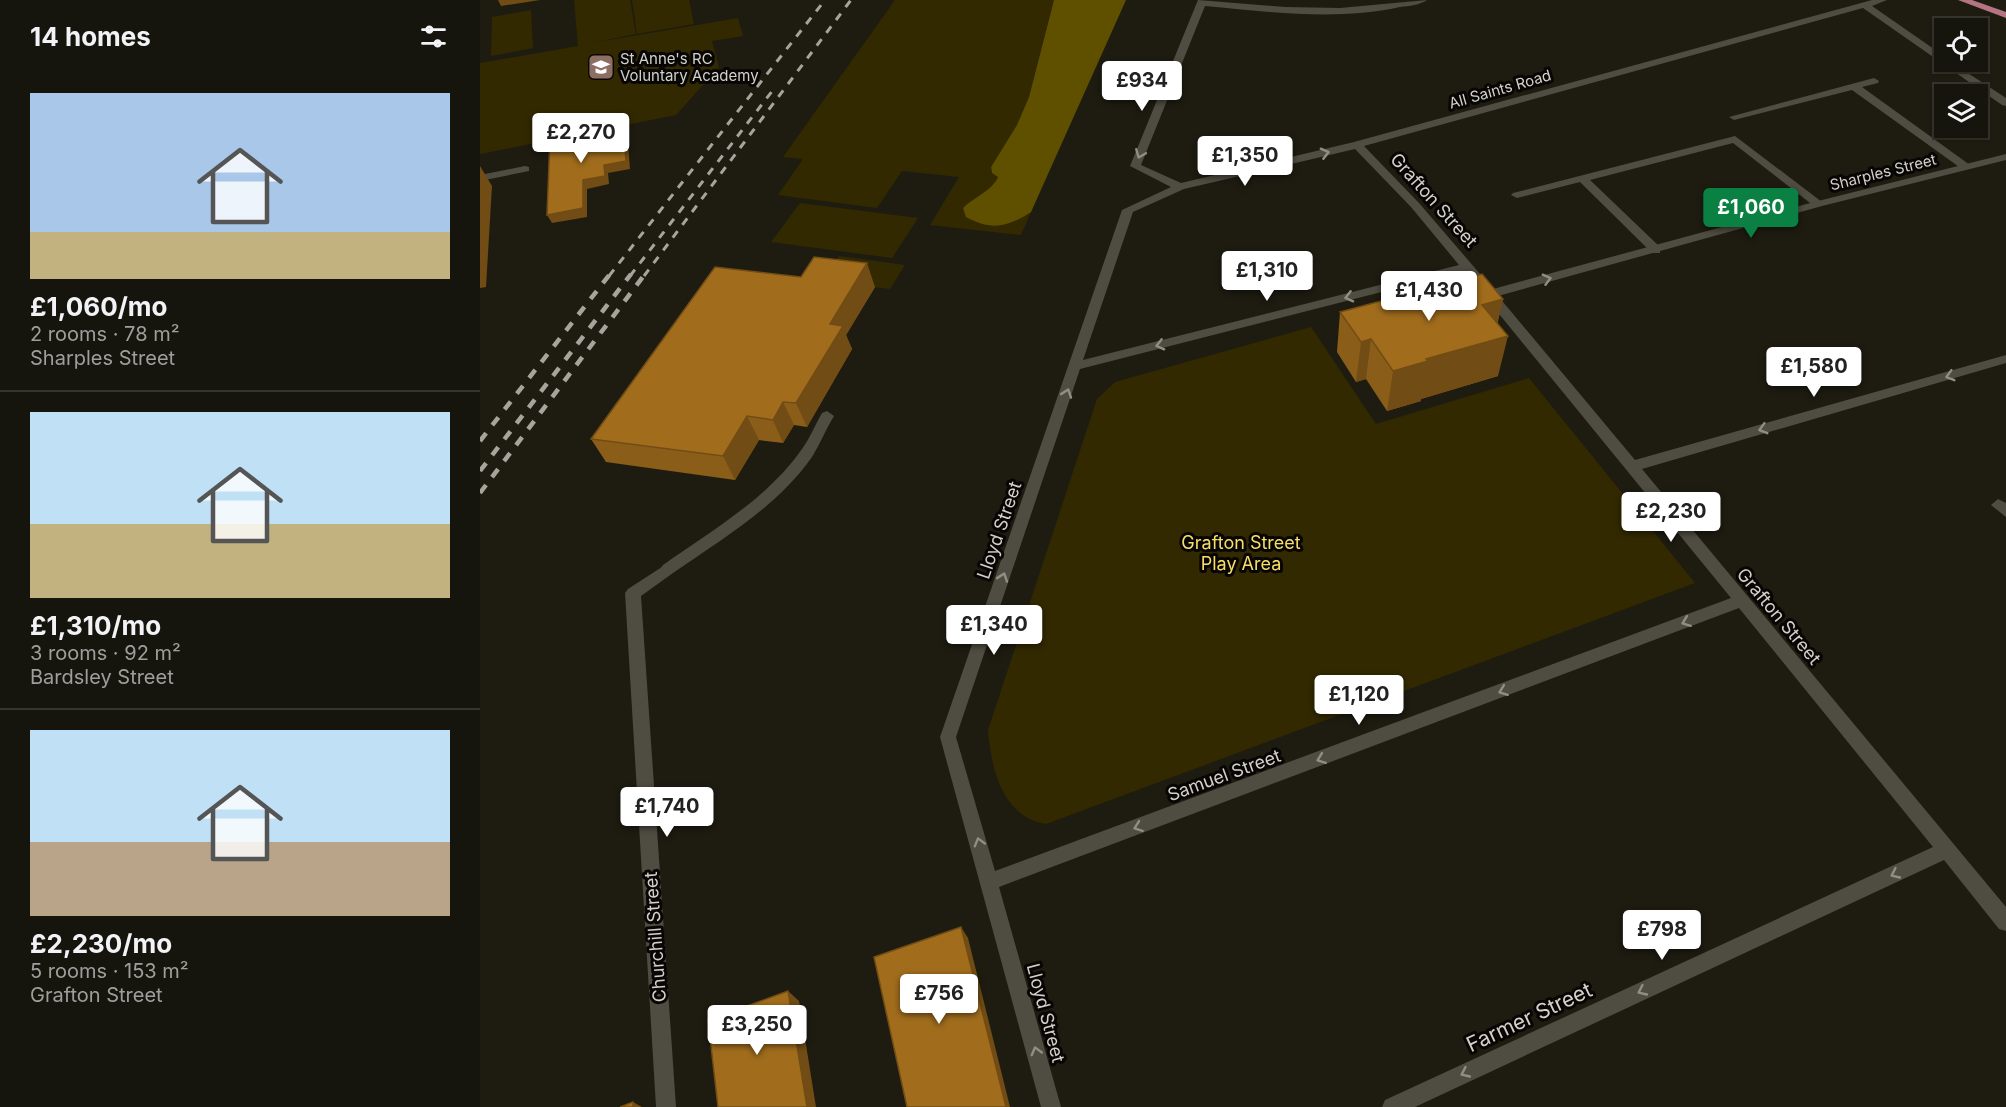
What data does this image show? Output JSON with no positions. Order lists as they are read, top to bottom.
{
  "streets": {
    "street": [
      "All Saints Road",
      "Sharples Street",
      "Grafton Street",
      "Lloyd Street",
      "Samuel Street",
      "Churchill Street",
      "Farmer Street"
    ]
  },
  "crossings": [
    ["All Saints Road", "Grafton Street"],
    ["All Saints Road", "Lloyd Street"],
    ["Sharples Street", "Grafton Street"],
    ["Grafton Street", "Samuel Street"],
    ["Grafton Street", "Farmer Street"],
    ["Lloyd Street", "Samuel Street"]
  ],
  "one_way": ["Lloyd Street", "Samuel Street", "Farmer Street"],
  "parks": ["Grafton Street Play Area"],
  "places": {
    "school or university": ["St Anne's RC Voluntary Academy"]
  },
  "page": {
    "heading": "14 homes",
    "price": [
      "£934",
      "£2,270",
      "£1,350",
      "£1,060",
      "£1,310",
      "£1,430",
      "£1,580",
      "£2,230",
      "£1,340",
      "£1,120",
      "£1,740",
      "£798",
      "£756",
      "£3,250"
    ],
    "list": [
      {
        "name": "£1,060/mo",
        "note": "2 rooms · 78 m² · Sharples Street"
      },
      {
        "name": "£1,310/mo",
        "note": "3 rooms · 92 m² · Bardsley Street"
      },
      {
        "name": "£2,230/mo",
        "note": "5 rooms · 153 m² · Grafton Street"
      }
    ]
  }
}
